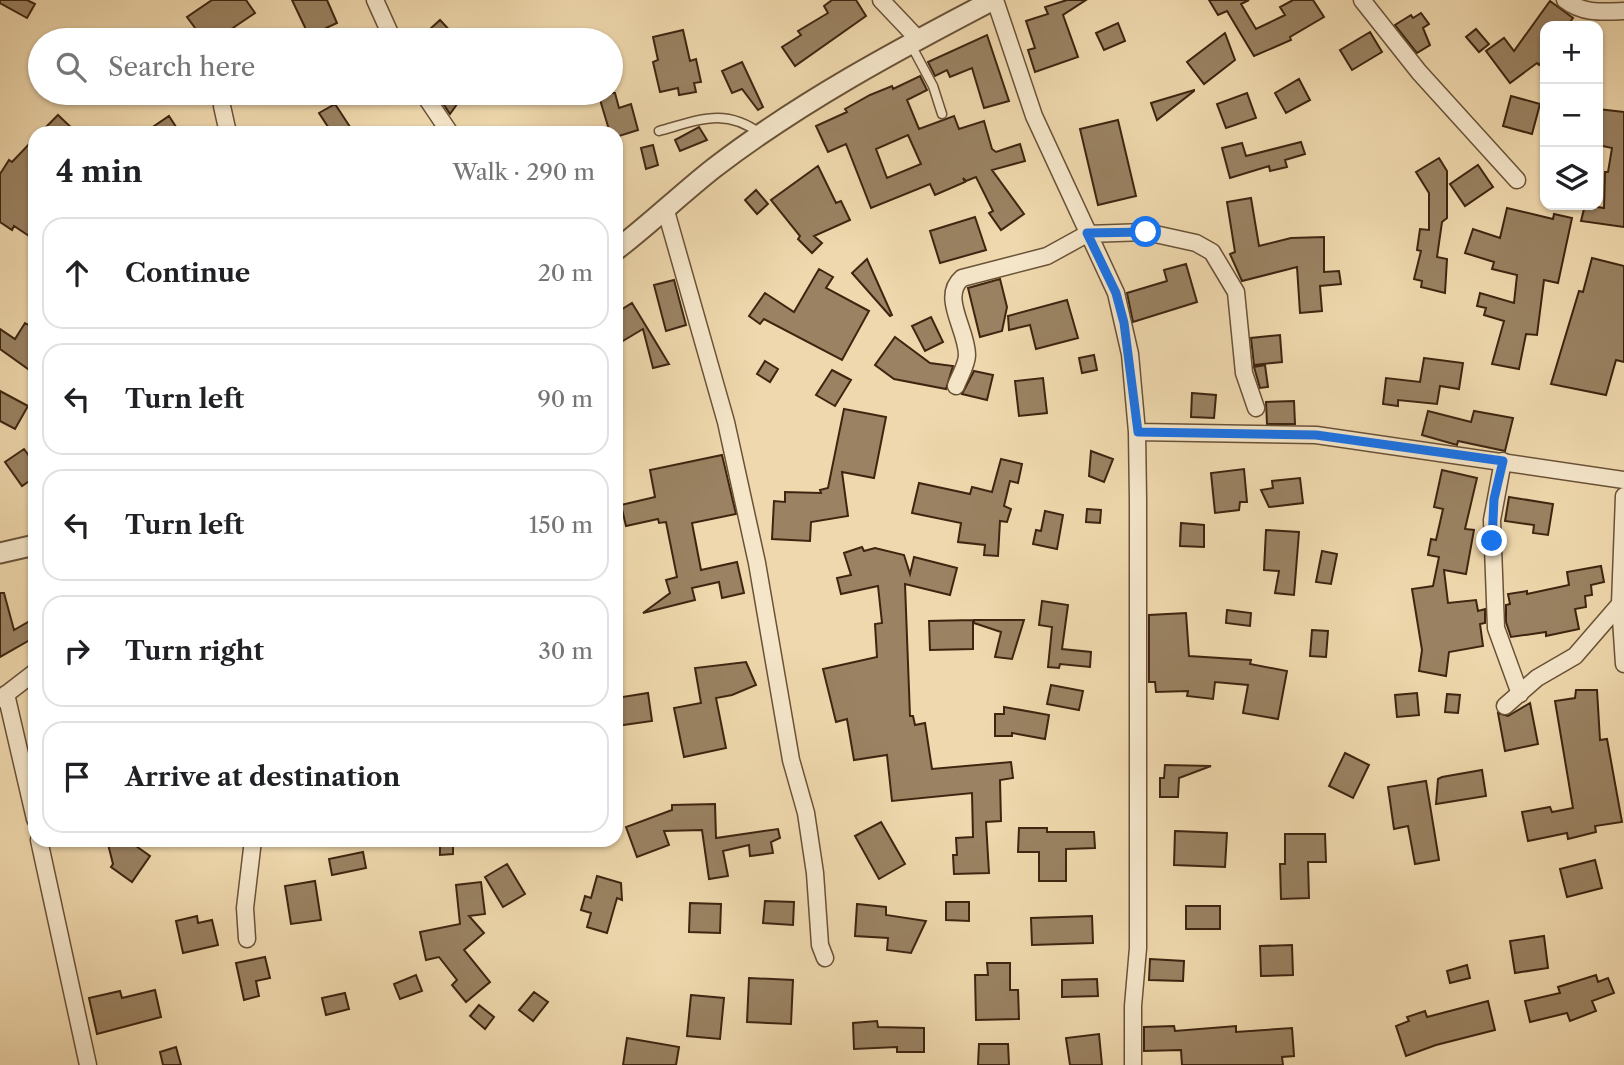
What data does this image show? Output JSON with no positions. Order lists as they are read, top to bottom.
{
  "page": {
    "map_buttons": ["+", "−"],
    "search": "Search here",
    "heading": ["4 min", "Walk · 290 m"],
    "list": [
      ["Continue", "20 m"],
      ["Turn left", "90 m"],
      ["Turn left", "150 m"],
      ["Turn right", "30 m"],
      "Arrive at destination"
    ]
  }
}
